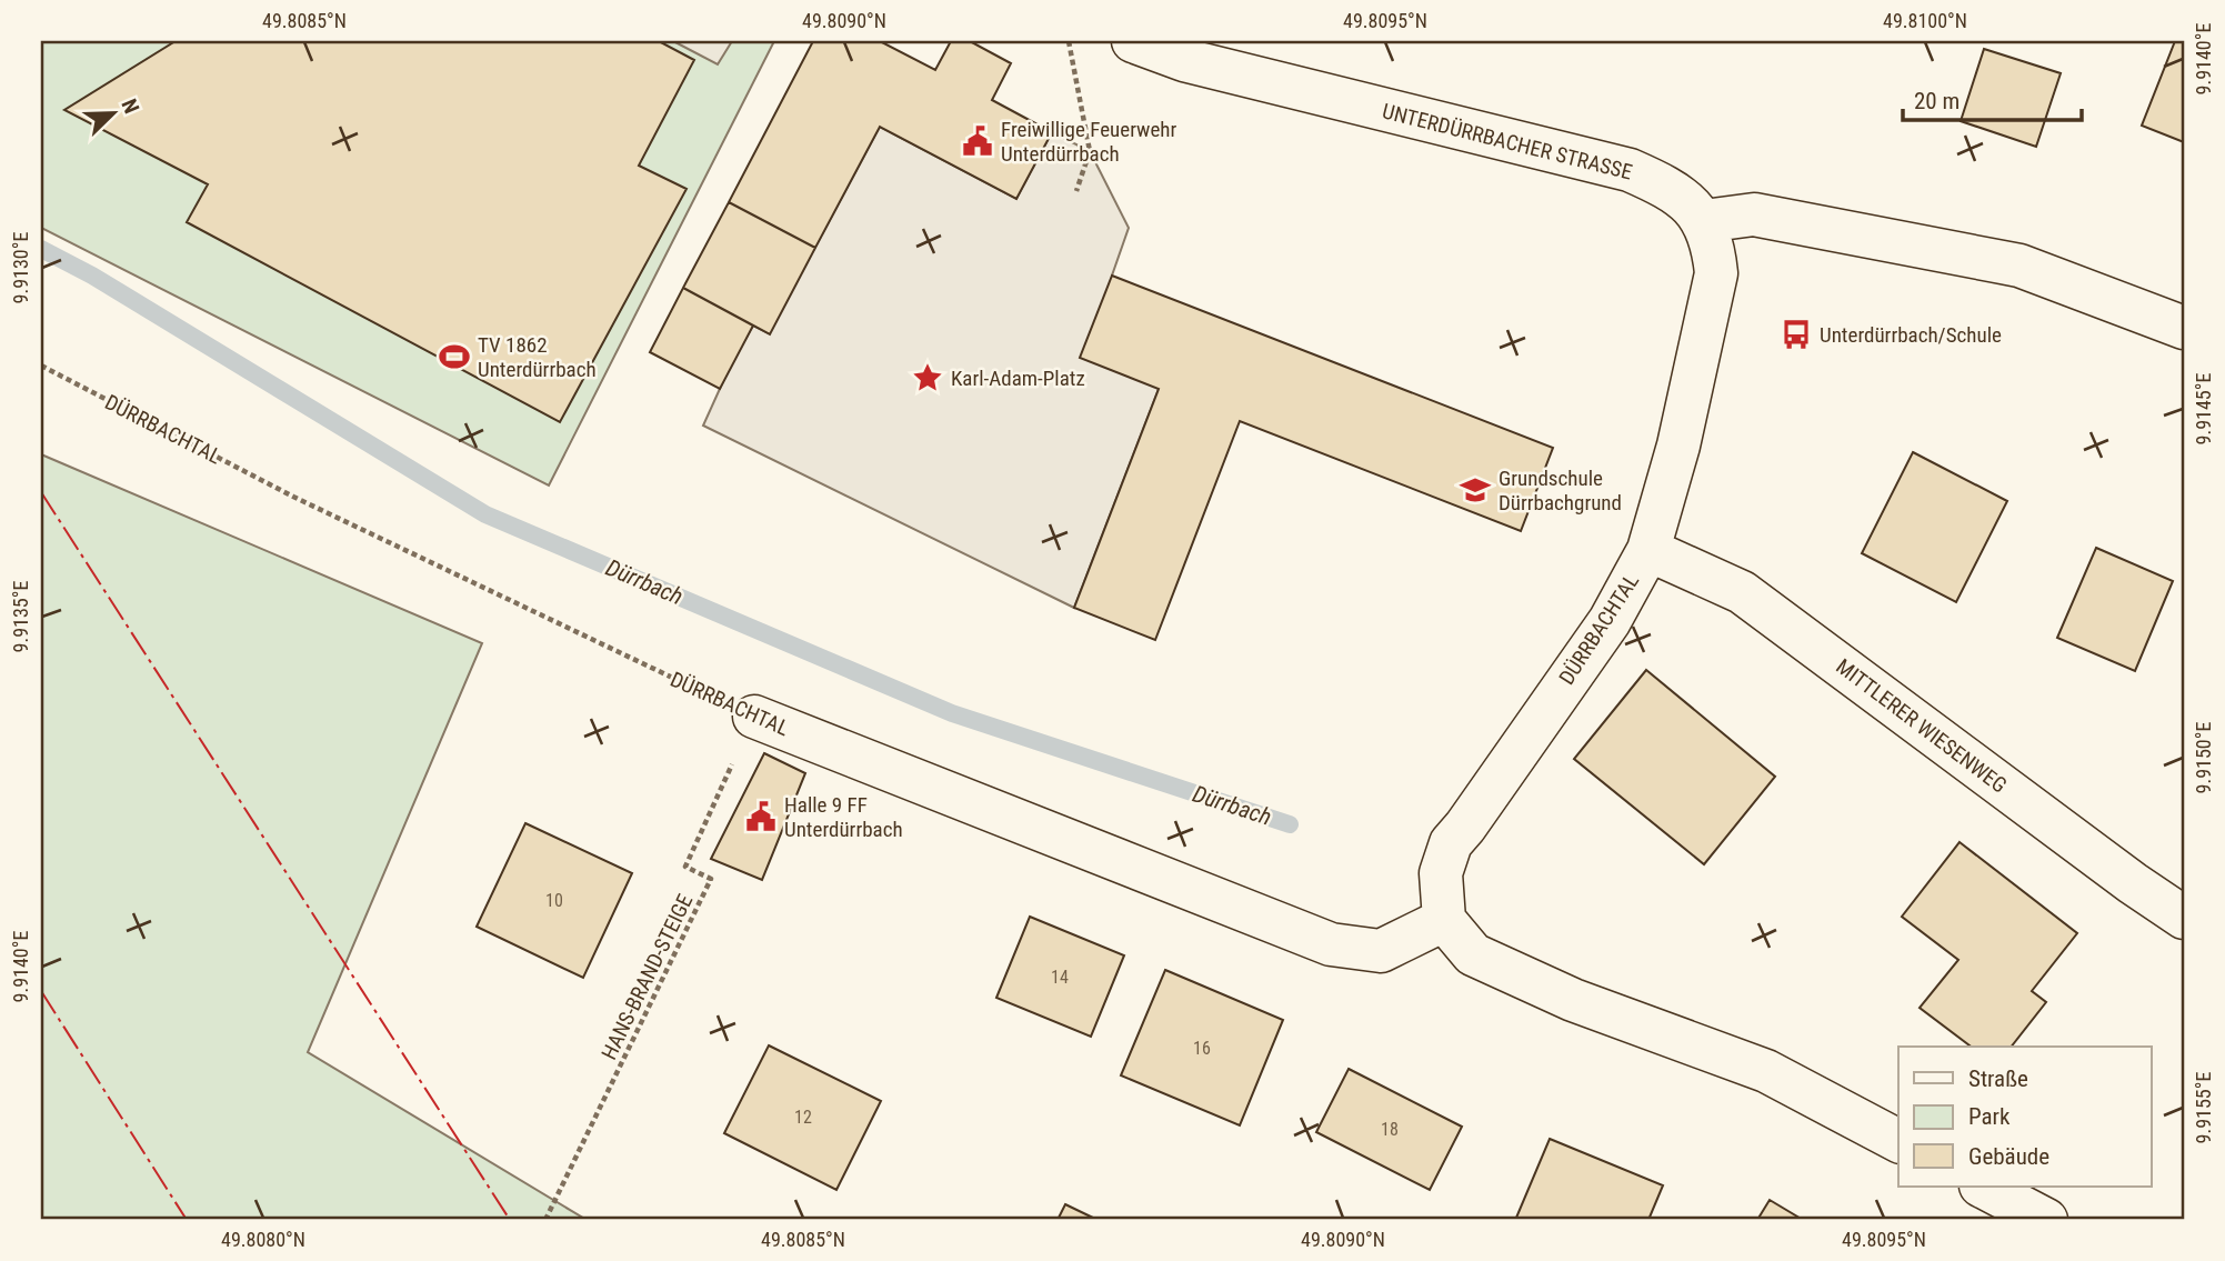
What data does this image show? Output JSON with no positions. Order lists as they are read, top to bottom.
{
  "streets": {
    "street": ["UNTERDÜRRBACHER STRASSE", "DÜRRBACHTAL", "MITTLERER WIESENWEG"],
    "path": ["HANS-BRAND-STEIGE"]
  },
  "crossings": [
    ["UNTERDÜRRBACHER STRASSE", "DÜRRBACHTAL"],
    ["DÜRRBACHTAL", "MITTLERER WIESENWEG"],
    ["DÜRRBACHTAL", "HANS-BRAND-STEIGE"]
  ],
  "water": ["Dürrbach"],
  "places": {
    "public building": ["Freiwillige Feuerwehr Unterdürrbach", "Halle 9 FF Unterdürrbach"],
    "bus stop": ["Unterdürrbach/Schule"],
    "sports": ["TV 1862 Unterdürrbach"],
    "place": ["Karl-Adam-Platz"],
    "school or university": ["Grundschule Dürrbachgrund"]
  },
  "house_numbers": [
    "10",
    "14",
    "16",
    "12",
    "18"
  ],
  "legend": ["Straße", "Park", "Gebäude"],
  "scale_bar": "20 m",
  "north": "top right",
  "coordinates": [
    "49.8085°N",
    "49.8090°N",
    "49.8095°N",
    "49.8100°N",
    "9.9140°E",
    "9.9130°E",
    "9.9145°E",
    "9.9135°E",
    "9.9150°E",
    "9.9155°E",
    "49.8080°N"
  ]
}
